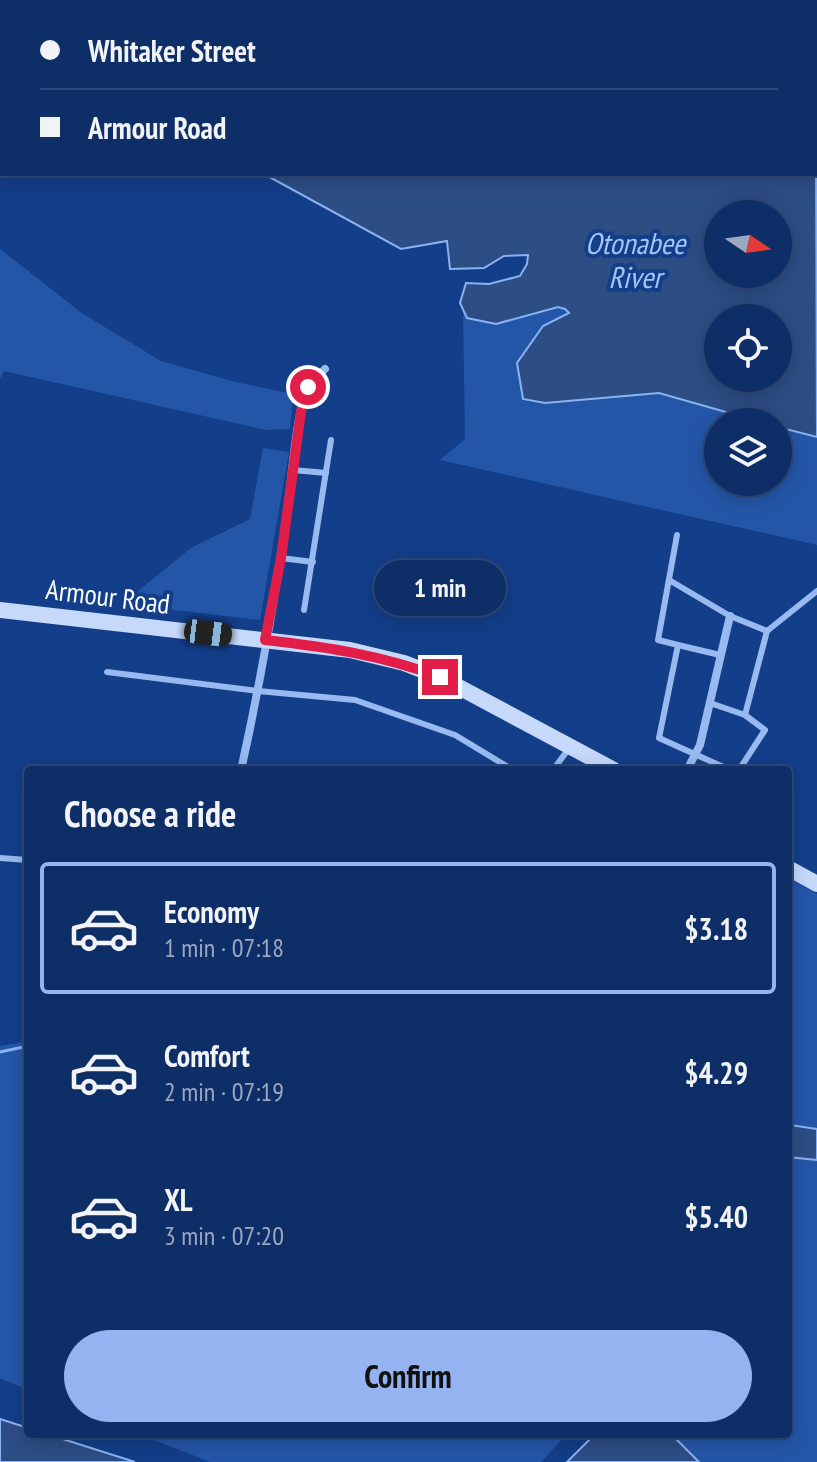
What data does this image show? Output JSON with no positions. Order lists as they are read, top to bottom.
{
  "streets": {
    "main road": ["Armour Road"]
  },
  "water": ["Otonabee River"],
  "north": "right",
  "page": {
    "banner": ["Whitaker Street", "Armour Road"],
    "bubble": "1 min",
    "heading": "Choose a ride",
    "list": [
      {
        "name": "Economy",
        "note": "1 min · 07:18",
        "value": "$3.18"
      },
      {
        "name": "Comfort",
        "note": "2 min · 07:19",
        "value": "$4.29"
      },
      {
        "name": "XL",
        "note": "3 min · 07:20",
        "value": "$5.40"
      }
    ],
    "buttons": "Confirm"
  }
}
